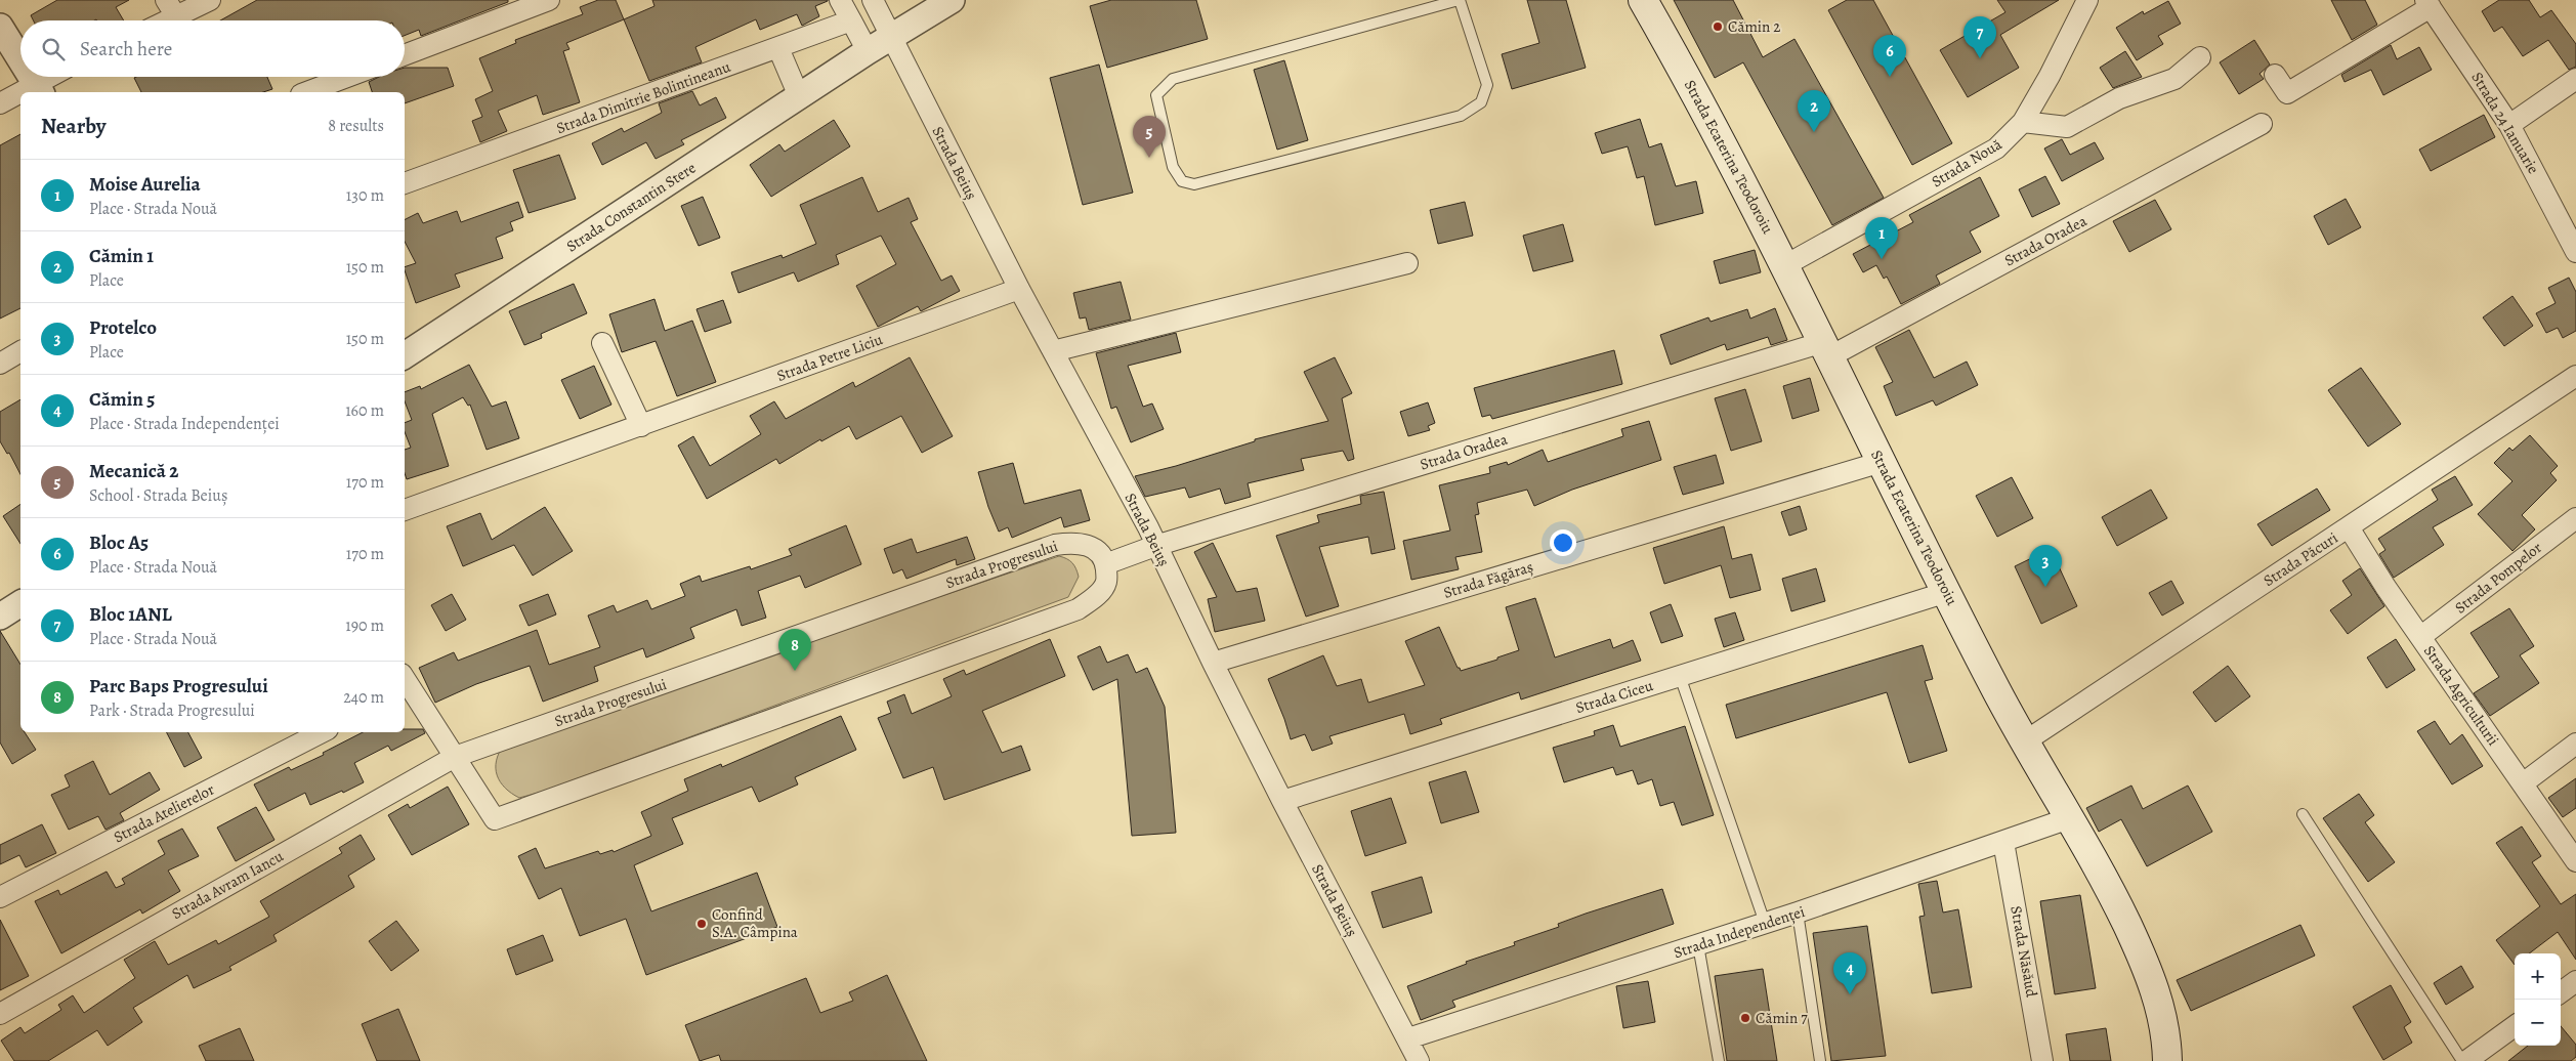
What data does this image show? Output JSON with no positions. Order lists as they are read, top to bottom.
{
  "streets": {
    "main road": ["Strada Ecaterina Teodoroiu"],
    "street": [
      "Strada Dimitrie Bolintineanu",
      "Strada 24 Ianuarie",
      "Strada Beiuș",
      "Strada Nouă",
      "Strada Constantin Stere",
      "Strada Oradea",
      "Strada Petre Liciu",
      "Strada Păcuri",
      "Strada Progresului",
      "Strada Pompelor",
      "Strada Făgăraș",
      "Strada Agriculturii",
      "Strada Ciceu",
      "Strada Atelierelor",
      "Strada Avram Iancu",
      "Strada Independenței",
      "Strada Năsăud"
    ]
  },
  "crossings": [
    ["Strada Ecaterina Teodoroiu", "Strada Nouă"],
    ["Strada Ecaterina Teodoroiu", "Strada Oradea"],
    ["Strada Ecaterina Teodoroiu", "Strada Păcuri"],
    ["Strada Ecaterina Teodoroiu", "Strada Făgăraș"],
    ["Strada Ecaterina Teodoroiu", "Strada Ciceu"],
    ["Strada Ecaterina Teodoroiu", "Strada Independenței"],
    ["Strada Beiuș", "Strada Constantin Stere"],
    ["Strada Beiuș", "Strada Oradea"],
    ["Strada Beiuș", "Strada Petre Liciu"],
    ["Strada Beiuș", "Strada Făgăraș"],
    ["Strada Beiuș", "Strada Ciceu"],
    ["Strada Beiuș", "Strada Independenței"],
    ["Strada Oradea", "Strada Progresului"],
    ["Strada Păcuri", "Strada Agriculturii"],
    ["Strada Progresului", "Strada Avram Iancu"],
    ["Strada Pompelor", "Strada Agriculturii"],
    ["Strada Independenței", "Strada Năsăud"]
  ],
  "places": ["Cămin 2", "Confind S.A. Câmpina", "Cămin 7"],
  "page": {
    "pins": [
      "7",
      "6",
      "2",
      "5",
      "1",
      "3",
      "8",
      "4"
    ],
    "search": "Search here",
    "heading": ["Nearby", "8 results"],
    "list": [
      {
        "mark": "1",
        "name": "Moise Aurelia",
        "note": "Place · Strada Nouă",
        "value": "130 m"
      },
      {
        "mark": "2",
        "name": "Cămin 1",
        "note": "Place",
        "value": "150 m"
      },
      {
        "mark": "3",
        "name": "Protelco",
        "note": "Place",
        "value": "150 m"
      },
      {
        "mark": "4",
        "name": "Cămin 5",
        "note": "Place · Strada Independenței",
        "value": "160 m"
      },
      {
        "mark": "5",
        "name": "Mecanică 2",
        "note": "School · Strada Beiuș",
        "value": "170 m"
      },
      {
        "mark": "6",
        "name": "Bloc A5",
        "note": "Place · Strada Nouă",
        "value": "170 m"
      },
      {
        "mark": "7",
        "name": "Bloc 1ANL",
        "note": "Place · Strada Nouă",
        "value": "190 m"
      },
      {
        "mark": "8",
        "name": "Parc Baps Progresului",
        "note": "Park · Strada Progresului",
        "value": "240 m"
      }
    ],
    "map_buttons": ["+", "−"]
  }
}
